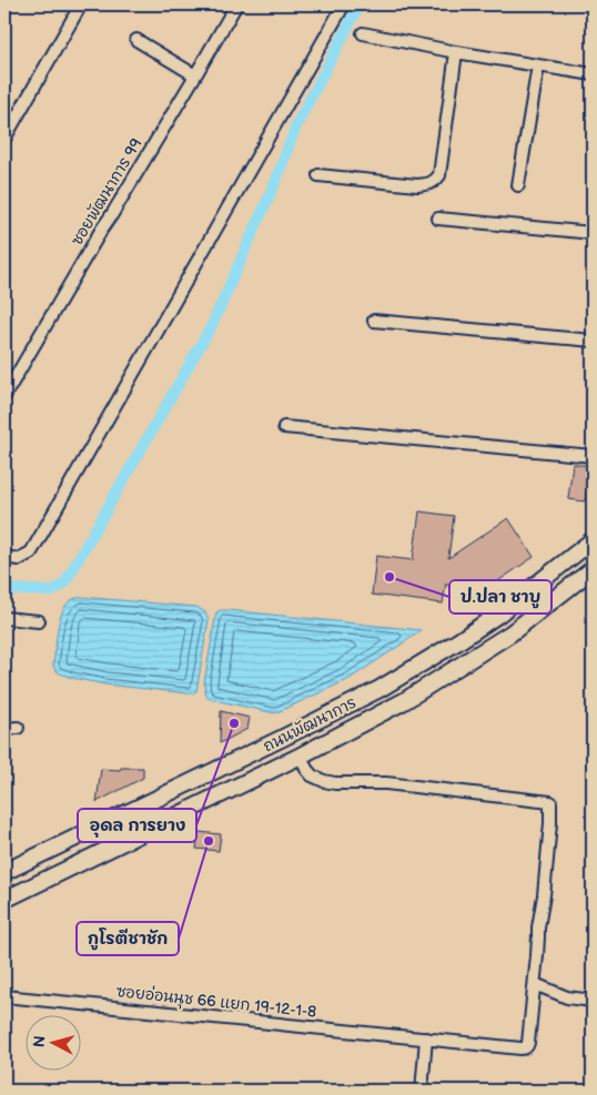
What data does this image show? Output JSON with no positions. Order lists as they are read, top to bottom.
{
  "streets": {
    "main road": ["ถนนพัฒนาการ"],
    "street": ["ซอยพัฒนาการ 99", "ซอยอ่อนนุช 66 แยก 19-12-1-8"]
  },
  "places": ["ป.ปลา ชาบู", "อุดล การยาง", "กูโรตีชาชัก"],
  "north": "left"
}
